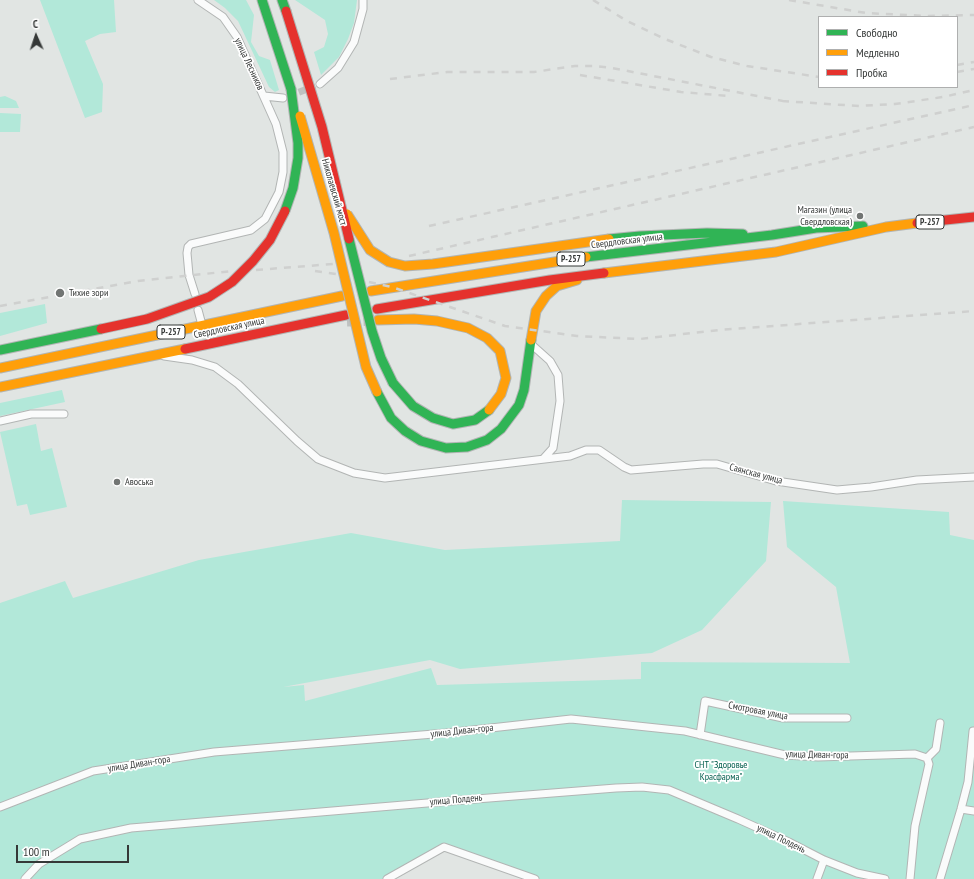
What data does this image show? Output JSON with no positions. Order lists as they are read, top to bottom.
{
  "streets": {
    "main road": ["Николаевский мост", "Р-257", "Свердловская улица"],
    "street": [
      "улица Лесников",
      "Саянская улица",
      "Смотровая улица",
      "улица Диван-гора",
      "улица Полдень"
    ]
  },
  "crossings": [
    ["Николаевский мост", "Свердловская улица"],
    ["Свердловская улица", "Саянская улица"],
    ["Смотровая улица", "улица Диван-гора"]
  ],
  "parks": ["СНТ \"Здоровье Красфарма\""],
  "places": ["Магазин (улица Свердловская)", "Тихие зори", "Авоська"],
  "legend": ["Свободно", "Медленно", "Пробка"],
  "scale_bar": "100 m",
  "north": "top"
}
